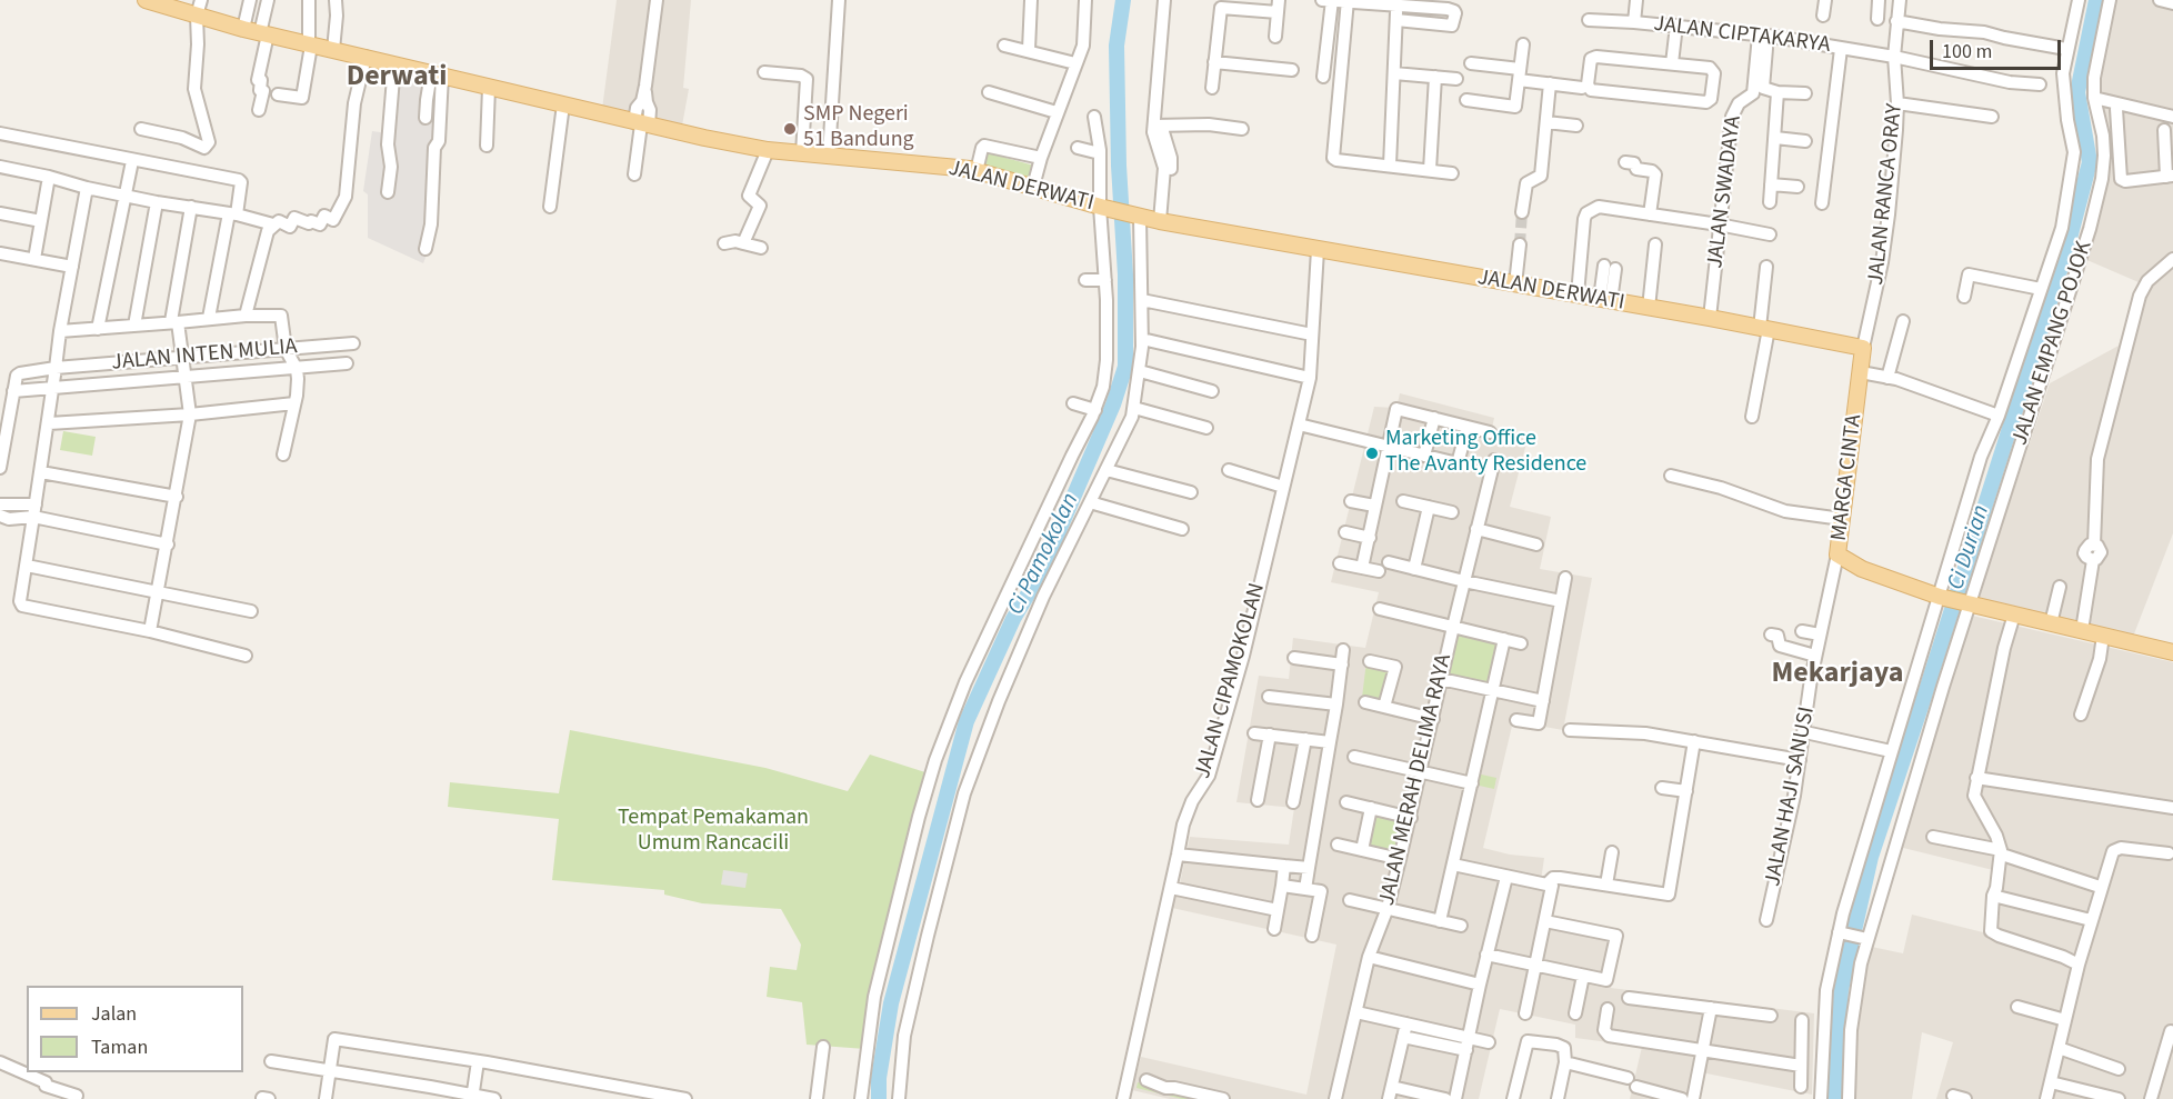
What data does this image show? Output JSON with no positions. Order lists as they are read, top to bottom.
{
  "streets": {
    "main road": ["JALAN DERWATI", "MARGA CINTA"],
    "street": [
      "JALAN CIPTAKARYA",
      "JALAN SWADAYA",
      "JALAN RANCA ORAY",
      "JALAN EMPANG POJOK",
      "JALAN INTEN MULIA",
      "JALAN CIPAMOKOLAN",
      "JALAN MERAH DELIMA RAYA",
      "JALAN HAJI SANUSI"
    ]
  },
  "crossings": [
    ["JALAN CIPTAKARYA", "JALAN SWADAYA"],
    ["JALAN CIPTAKARYA", "JALAN RANCA ORAY"],
    ["JALAN DERWATI", "JALAN SWADAYA"],
    ["JALAN DERWATI", "JALAN RANCA ORAY"],
    ["JALAN DERWATI", "MARGA CINTA"],
    ["JALAN DERWATI", "JALAN CIPAMOKOLAN"],
    ["JALAN RANCA ORAY", "MARGA CINTA"],
    ["JALAN EMPANG POJOK", "MARGA CINTA"],
    ["MARGA CINTA", "JALAN HAJI SANUSI"]
  ],
  "districts": ["Derwati", "Mekarjaya"],
  "water": ["Ci Durian", "Ci Pamokolan"],
  "parks": ["Tempat Pemakaman Umum Rancacili"],
  "places": ["SMP Negeri 51 Bandung", "Marketing Office The Avanty Residence"],
  "legend": ["Jalan", "Taman"],
  "scale_bar": "100 m"
}
